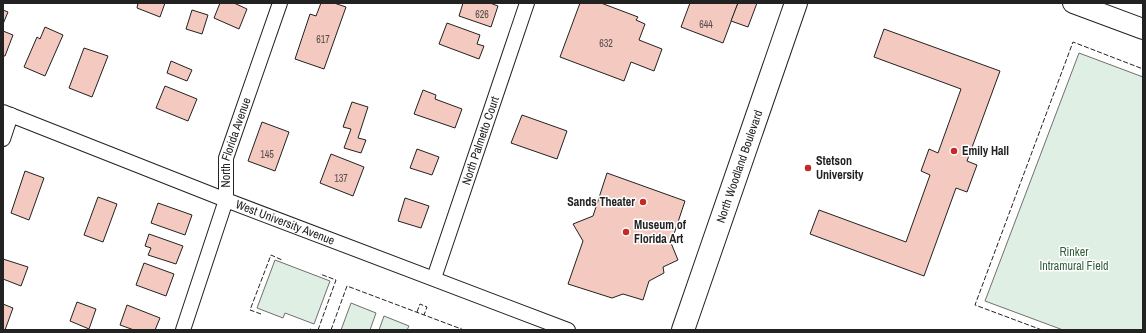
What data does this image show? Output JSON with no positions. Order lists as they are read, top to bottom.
{
  "streets": {
    "main road": ["North Woodland Boulevard"],
    "street": ["North Palmetto Court", "North Florida Avenue", "West University Avenue"]
  },
  "crossings": [
    ["North Palmetto Court", "West University Avenue"],
    ["North Florida Avenue", "West University Avenue"]
  ],
  "parks": ["Rinker Intramural Field"],
  "places": [
    "Emily Hall",
    "Stetson University",
    "Sands Theater",
    "Museum of Florida Art"
  ],
  "house_numbers": [
    "626",
    "644",
    "617",
    "632",
    "145",
    "137"
  ]
}
